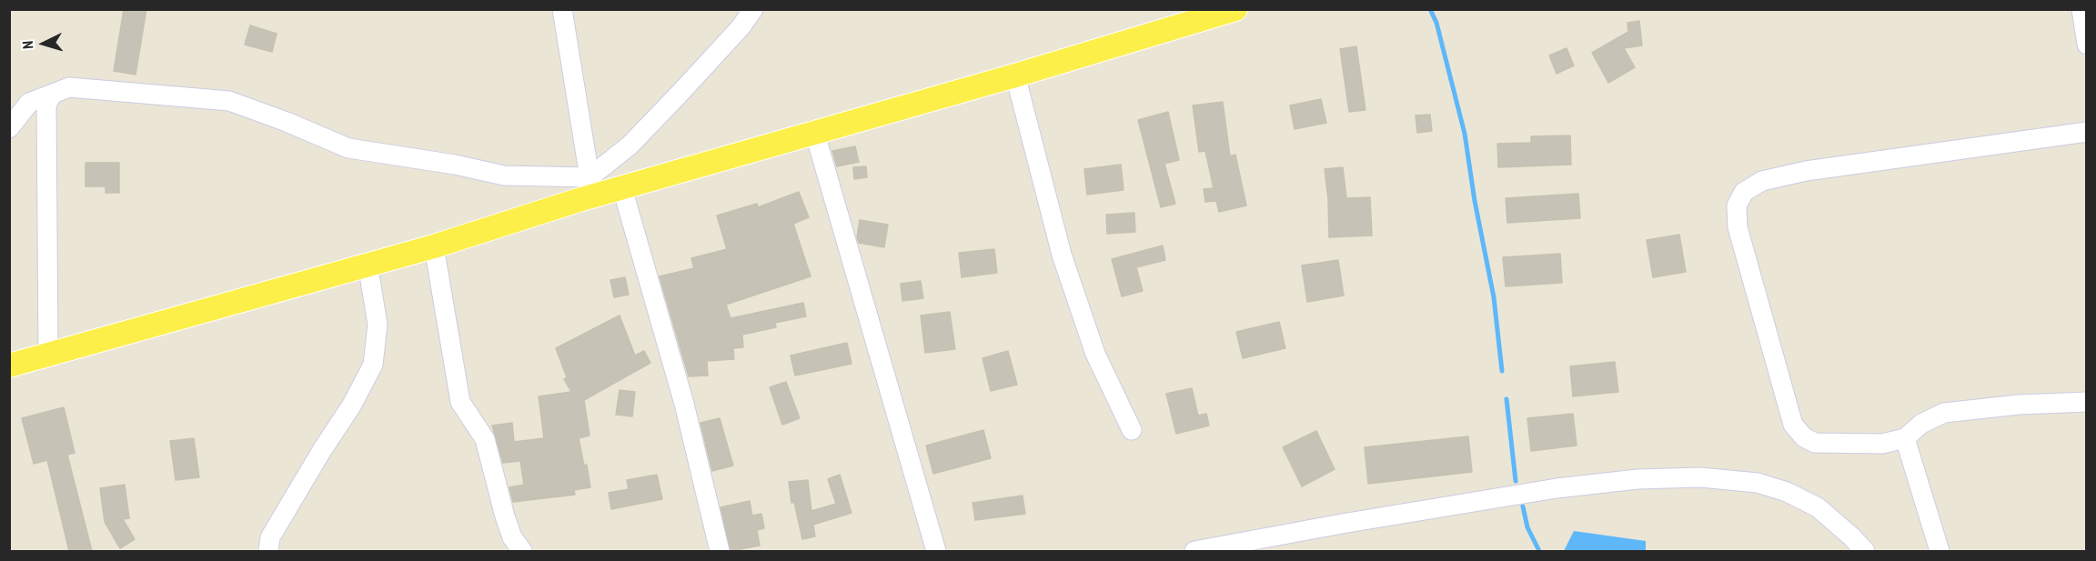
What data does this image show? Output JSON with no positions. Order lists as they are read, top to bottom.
{
  "north": "left"
}
